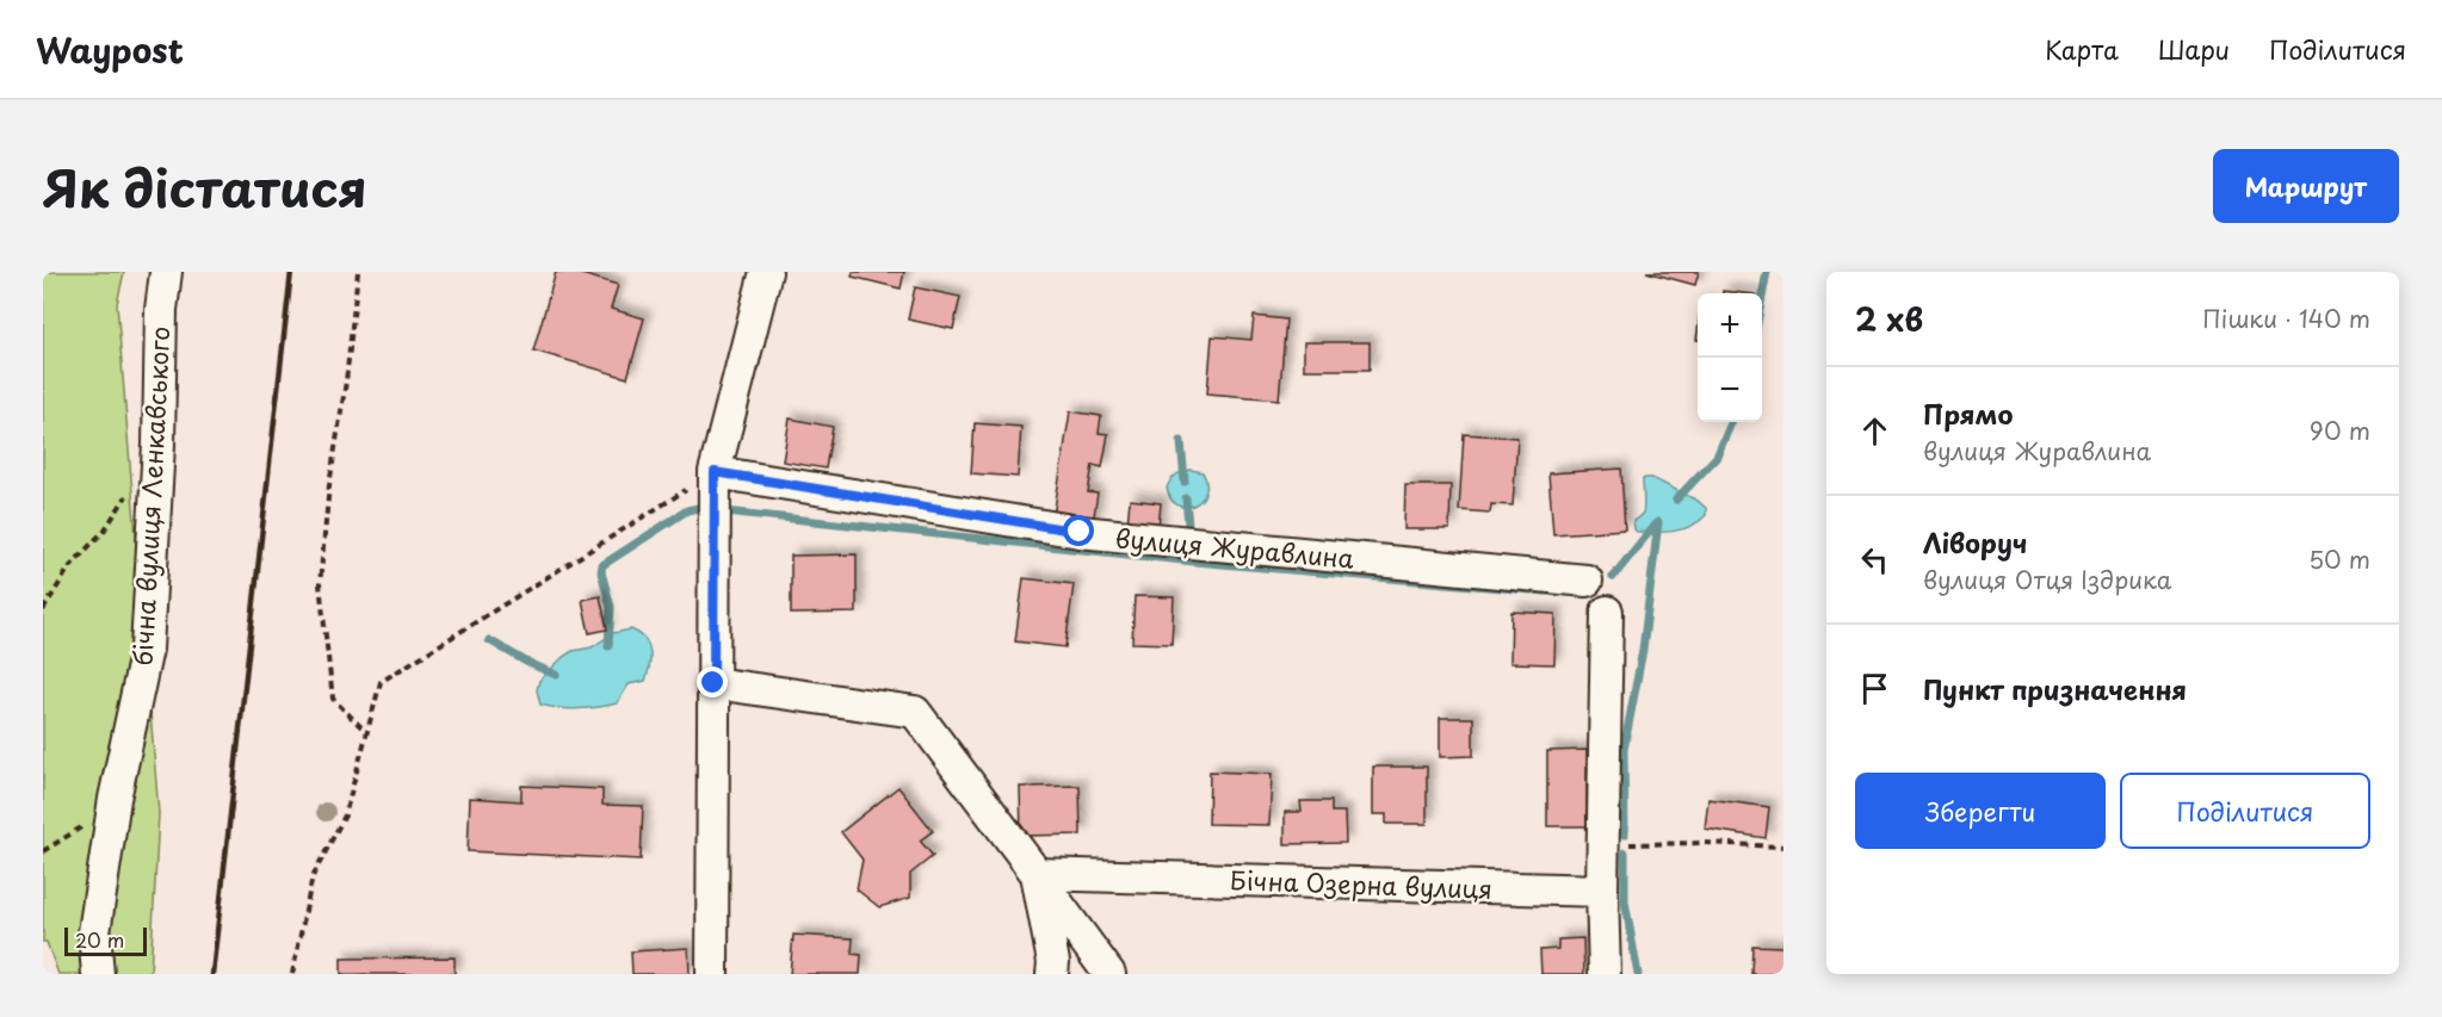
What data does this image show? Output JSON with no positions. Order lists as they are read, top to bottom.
{
  "streets": {
    "street": ["бічна вулиця Ленкавського", "вулиця Журавлина", "Бічна Озерна вулиця"]
  },
  "scale_bar": "20 m",
  "page": {
    "header": "Waypost",
    "nav": ["Карта", "Шари", "Поділитися"],
    "title": "Як дістатися",
    "buttons": [
      "Маршрут",
      ["Зберегти", "Поділитися"]
    ],
    "heading": ["2 хв", "Пішки · 140 m"],
    "map_buttons": ["+", "−"],
    "list": [
      ["Прямо", "вулиця Журавлина", "90 m"],
      ["Ліворуч", "вулиця Отця Іздрика", "50 m"],
      "Пункт призначення"
    ],
    "scale": "20 m"
  }
}
